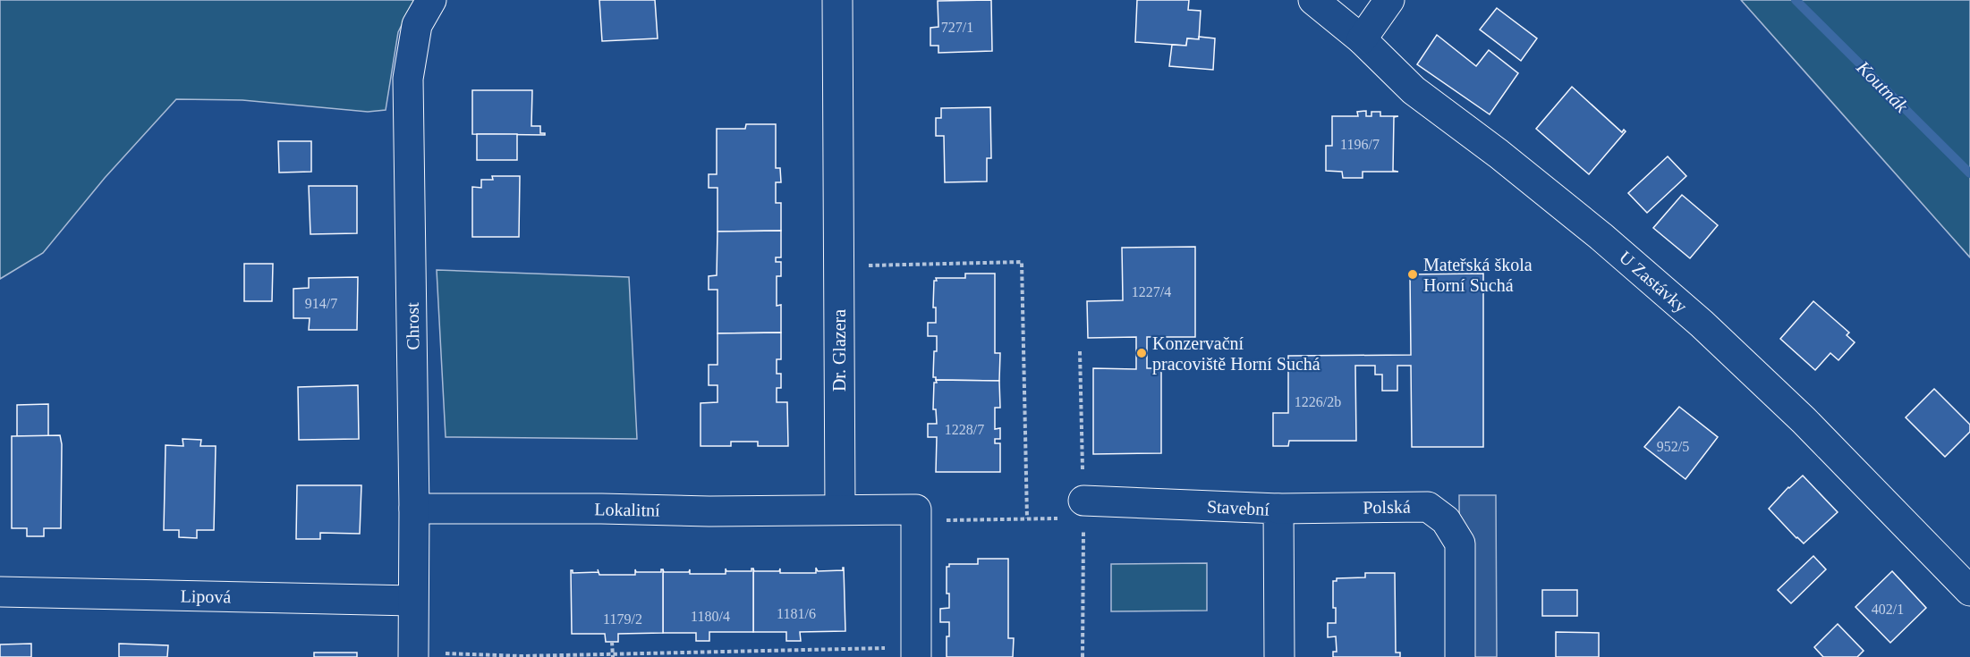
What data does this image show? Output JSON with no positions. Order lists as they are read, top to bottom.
{
  "streets": {
    "street": [
      "U Zastávky",
      "Chrost",
      "Dr. Glazera",
      "Polská",
      "Stavební",
      "Lokalitní",
      "Lipová"
    ]
  },
  "crossings": [
    ["Chrost", "Lokalitní"],
    ["Chrost", "Lipová"],
    ["Dr. Glazera", "Lokalitní"],
    ["Polská", "Stavební"]
  ],
  "water": ["Koutnák"],
  "places": ["Mateřská škola Horní Suchá", "Konzervační pracoviště Horní Suchá"],
  "house_numbers": [
    "727/1",
    "1196/7",
    "1227/4",
    "914/7",
    "1226/2b",
    "1228/7",
    "952/5",
    "402/1",
    "1181/6",
    "1180/4",
    "1179/2"
  ]
}
